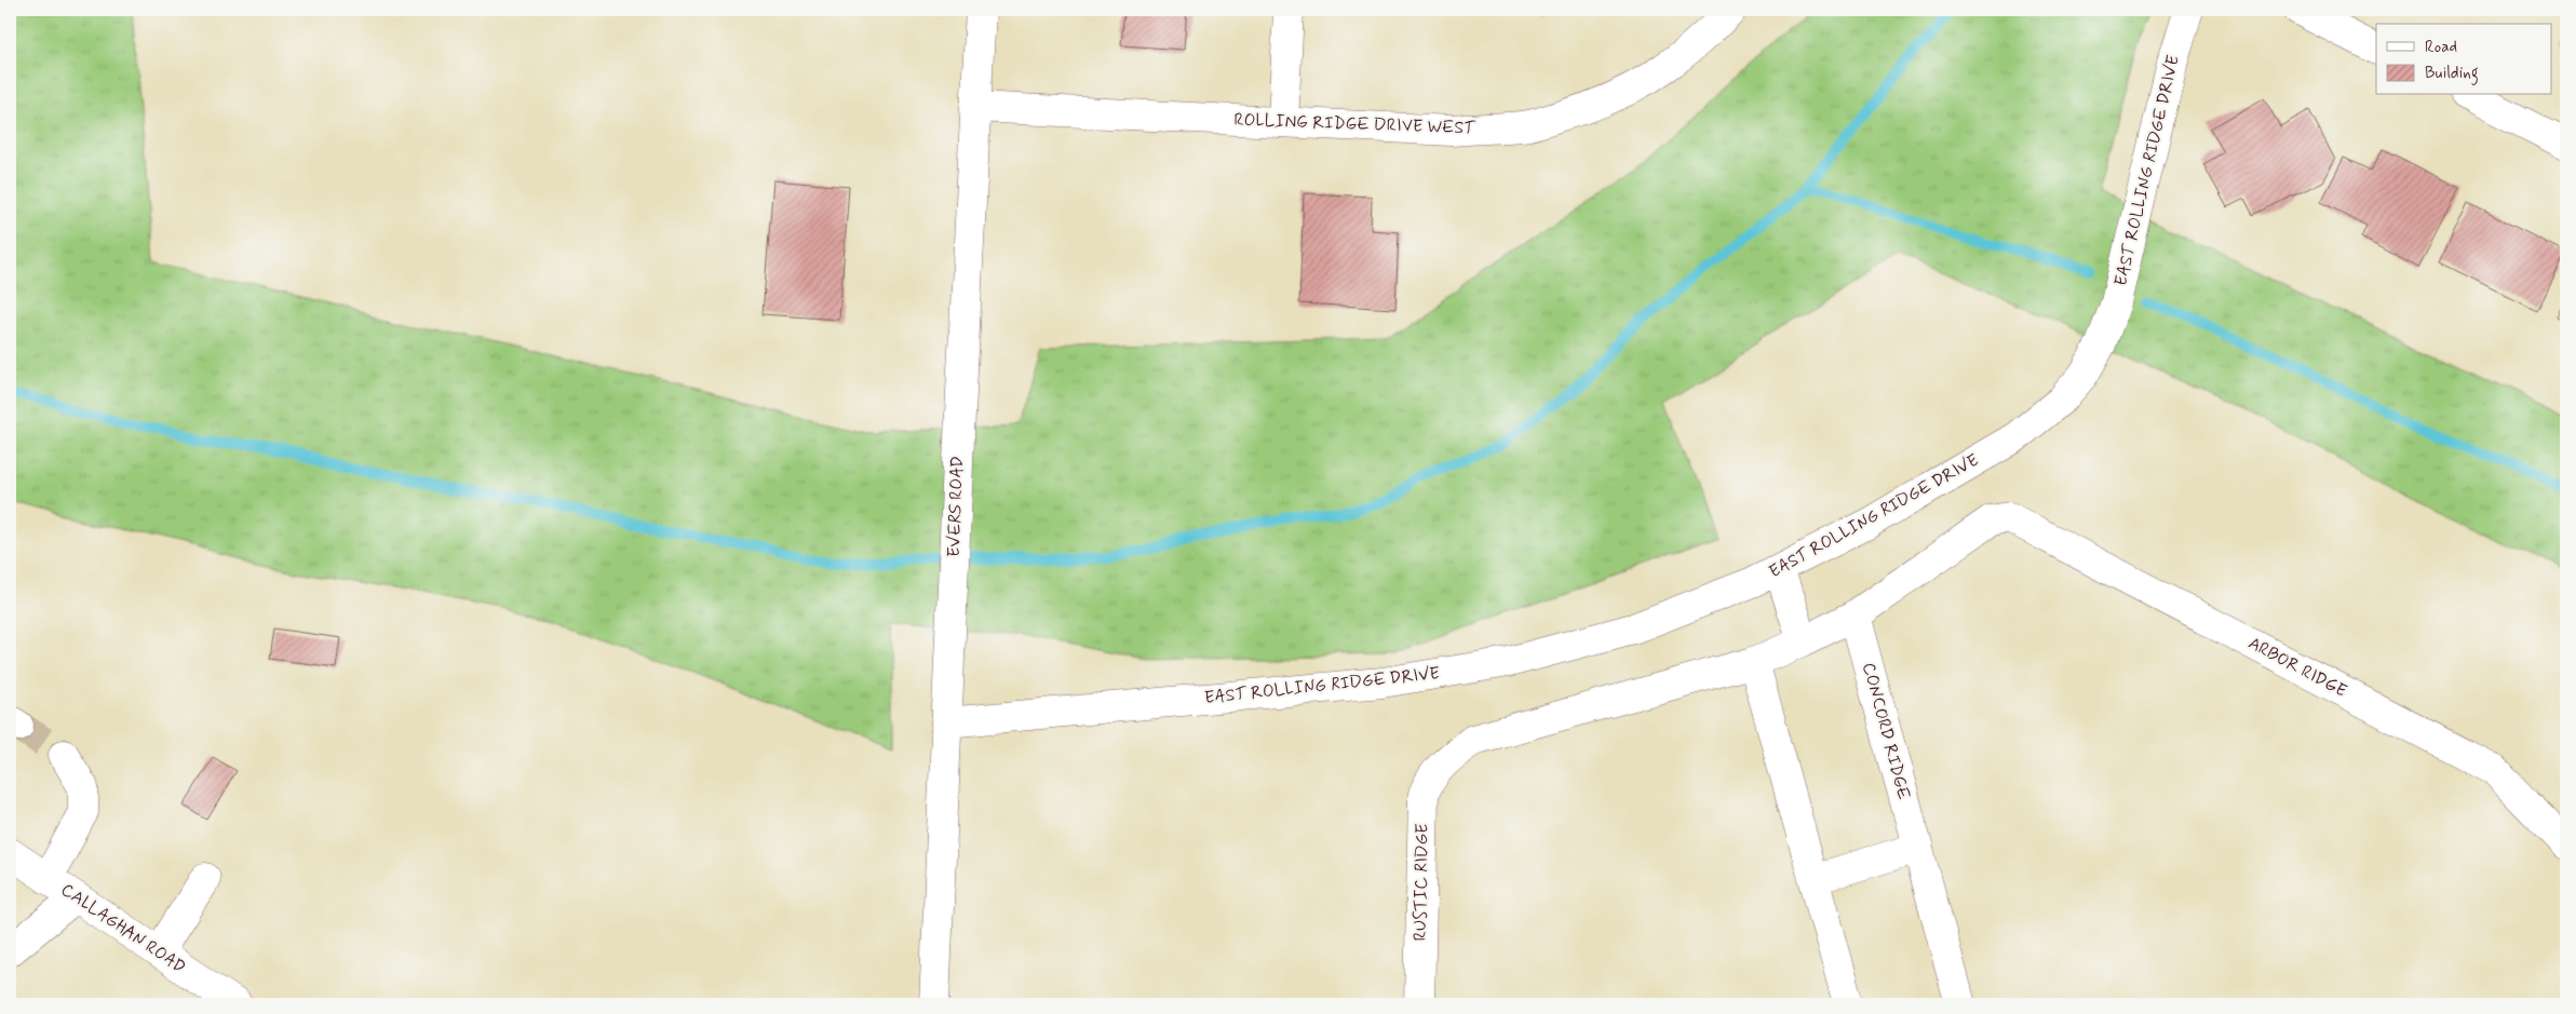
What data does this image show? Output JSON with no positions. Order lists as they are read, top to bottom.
{
  "streets": {
    "street": [
      "ROLLING RIDGE DRIVE WEST",
      "EAST ROLLING RIDGE DRIVE",
      "EVERS ROAD",
      "ARBOR RIDGE",
      "CONCORD RIDGE",
      "RUSTIC RIDGE",
      "CALLAGHAN ROAD"
    ]
  },
  "crossings": [
    ["ROLLING RIDGE DRIVE WEST", "EVERS ROAD"],
    ["EAST ROLLING RIDGE DRIVE", "EVERS ROAD"],
    ["ARBOR RIDGE", "CONCORD RIDGE"]
  ],
  "legend": ["Road", "Building"]
}
